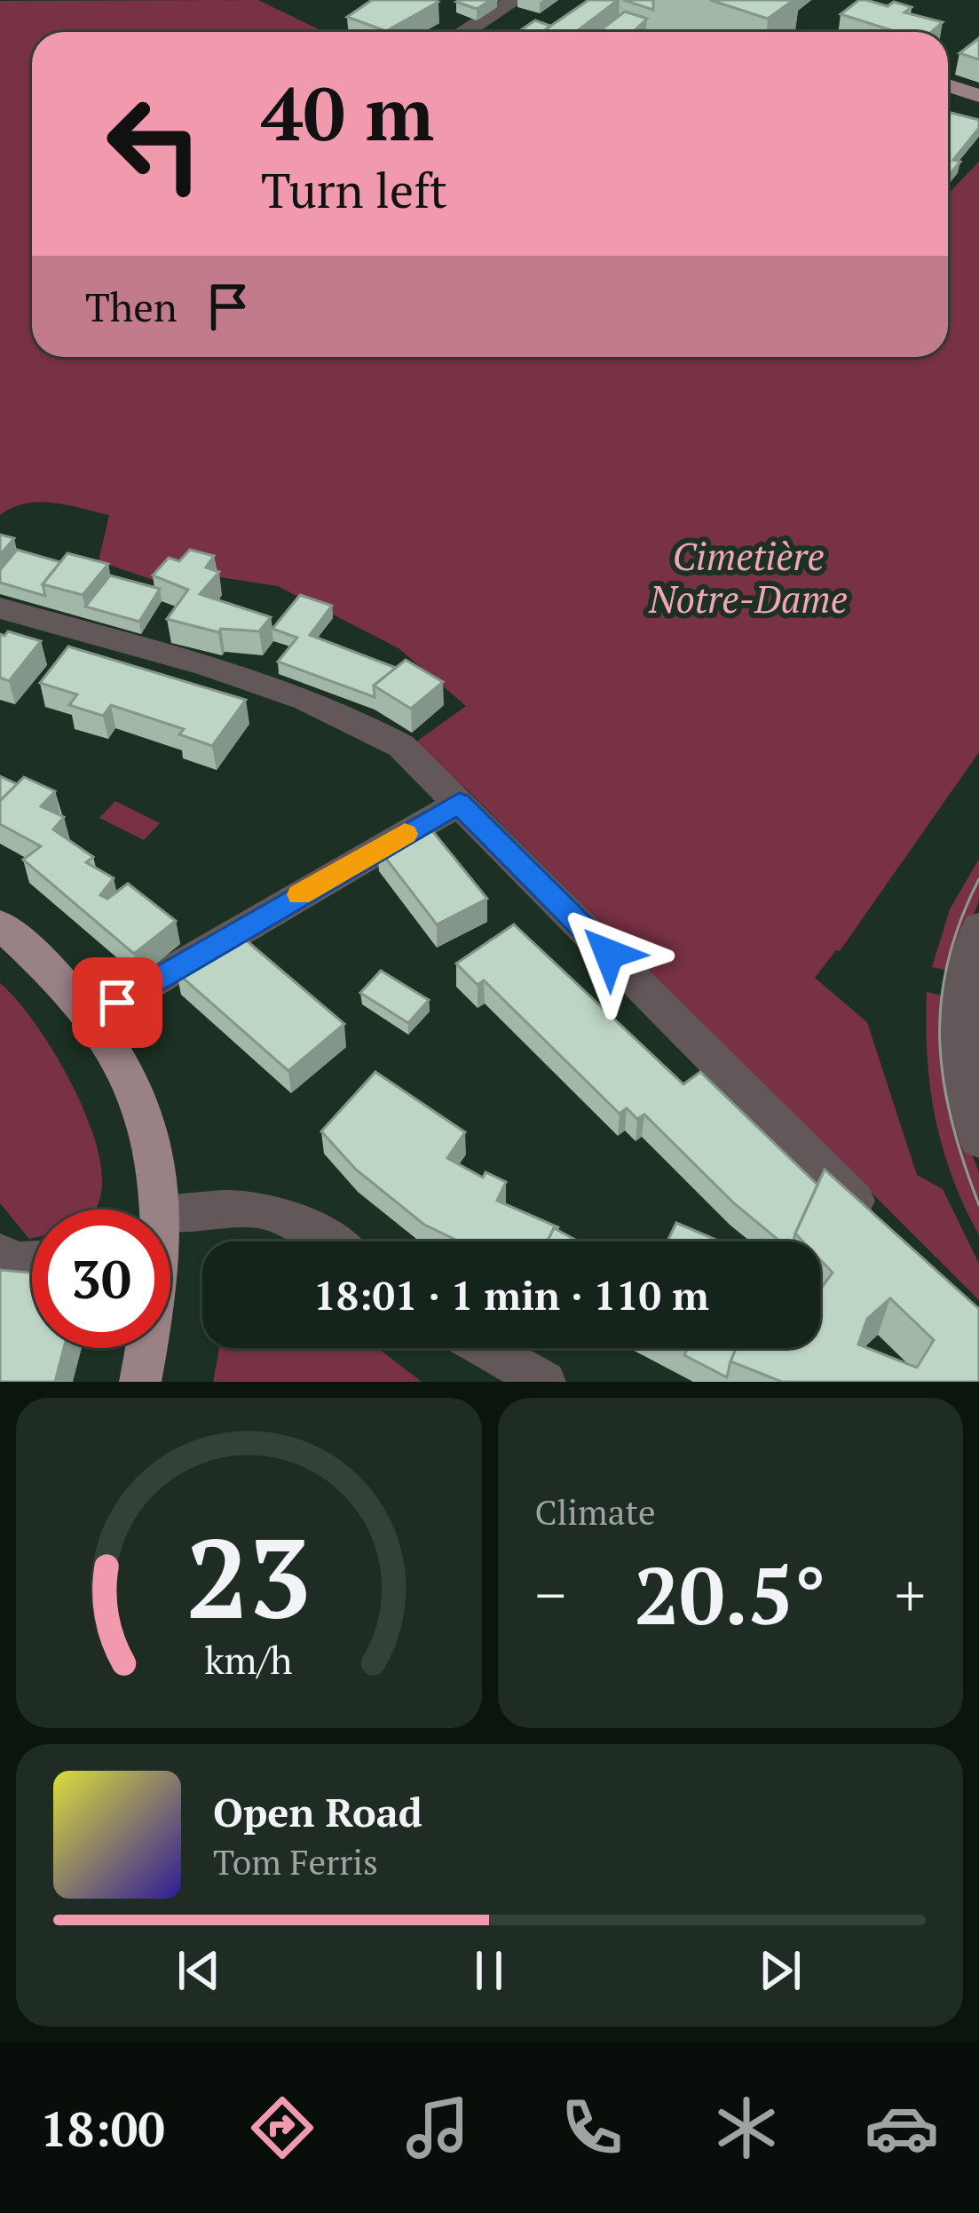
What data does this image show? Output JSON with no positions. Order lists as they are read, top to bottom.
{
  "parks": ["Cimetière Notre-Dame"],
  "page": {
    "turn": ["40 m", "Turn left"],
    "then": "Then",
    "limit": "30",
    "trip": "18:01 · 1 min · 110 m",
    "tile": "Climate",
    "heat": ["−", "20.5°", "+"],
    "song": ["Open Road", "Tom Ferris"],
    "tabs": "18:00",
    "gauge": ["23", "km/h"]
  }
}
